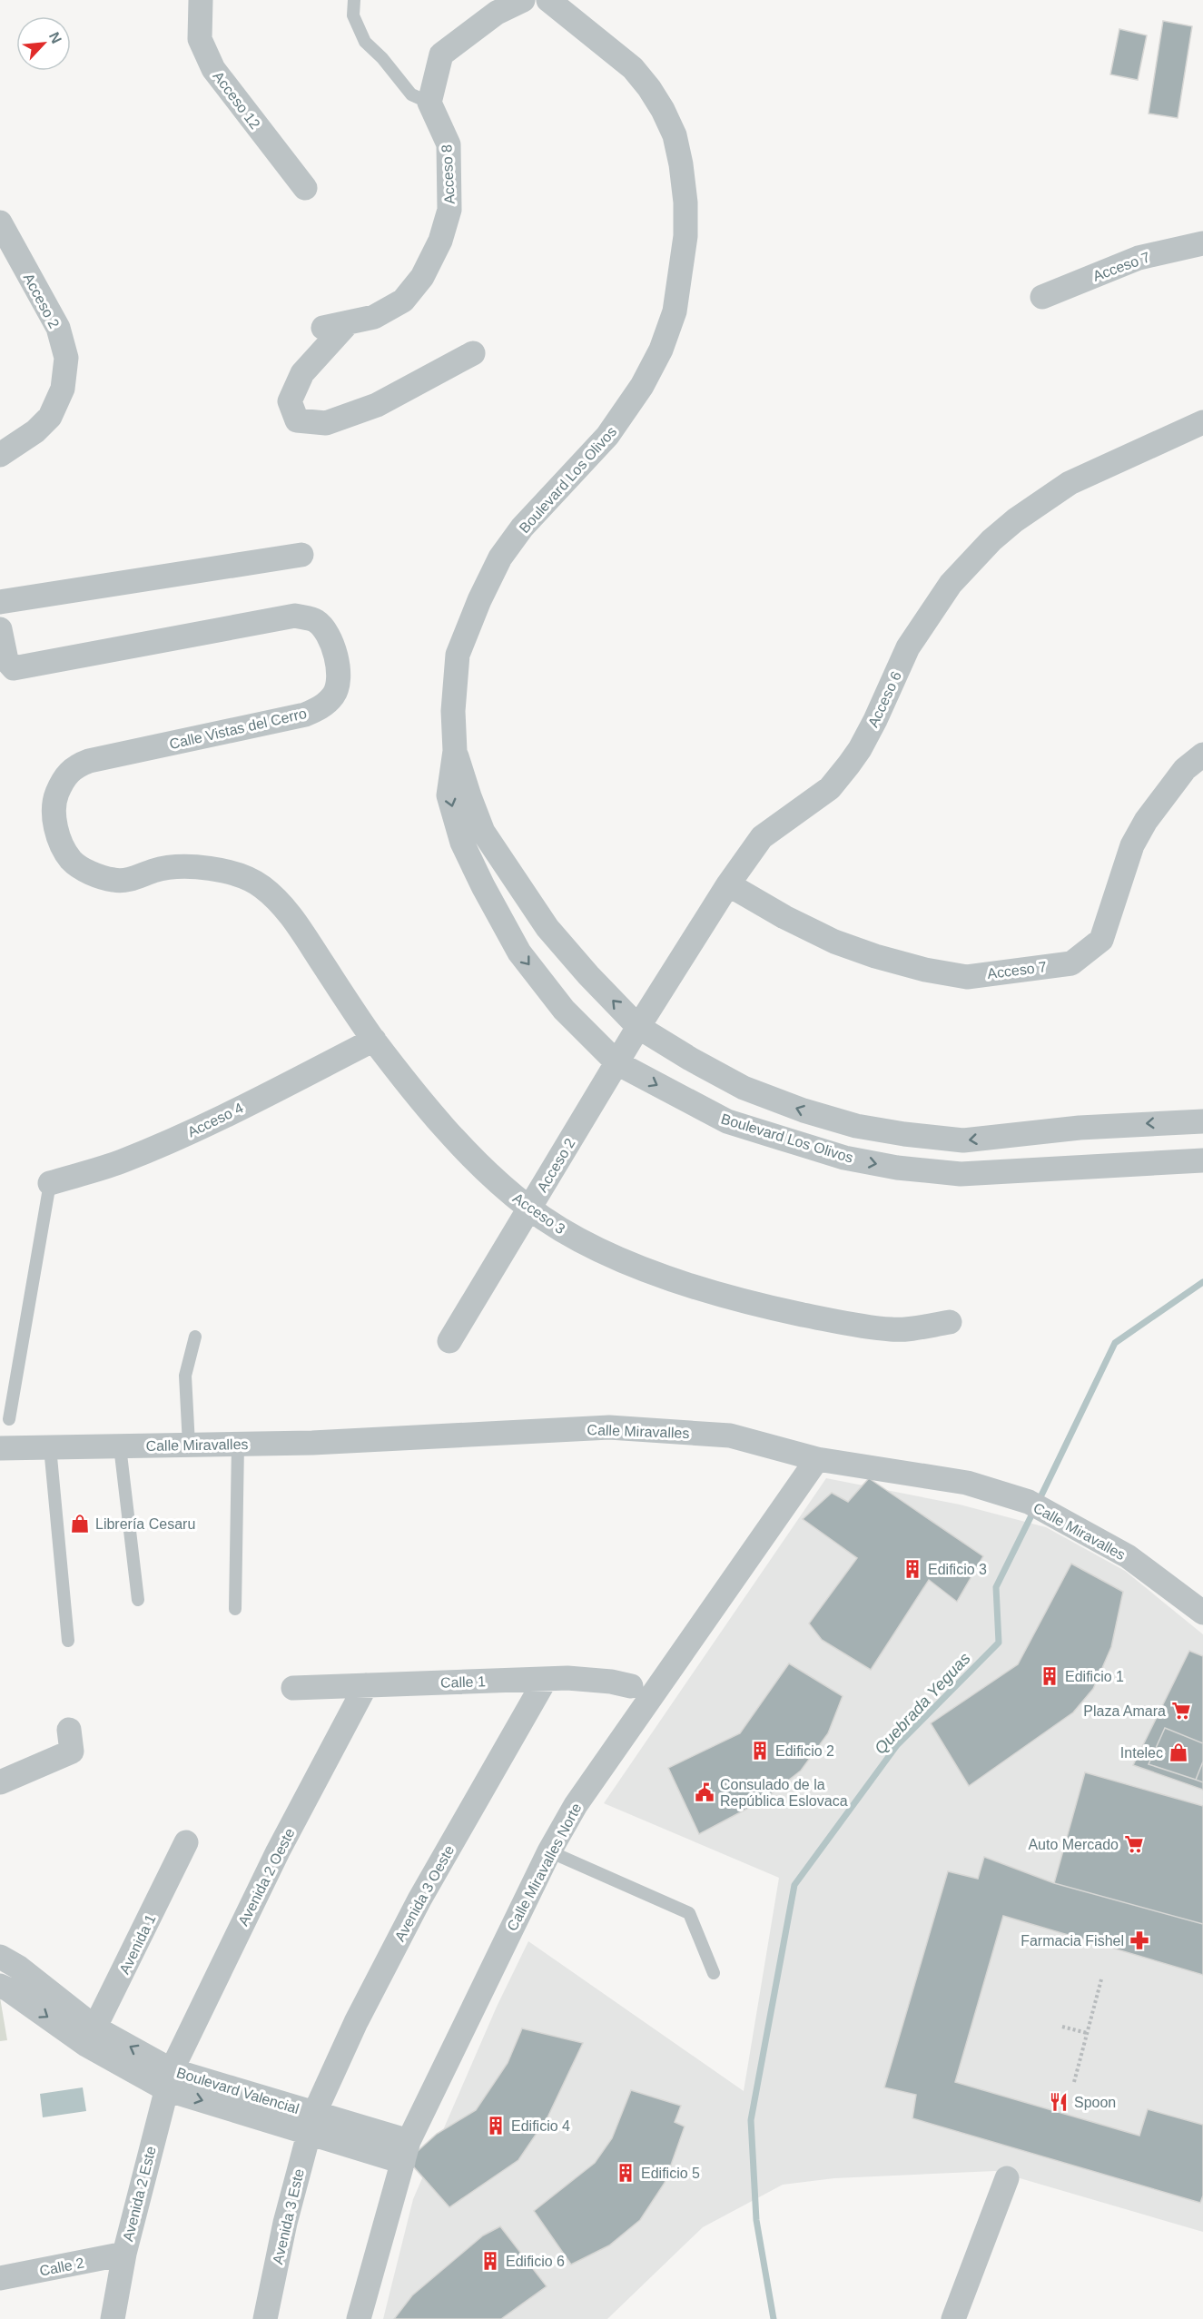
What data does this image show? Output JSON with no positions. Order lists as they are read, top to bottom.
{
  "streets": {
    "street": [
      "Acceso 12",
      "Acceso 8",
      "Acceso 7",
      "Acceso 2",
      "Boulevard Los Olivos",
      "Acceso 6",
      "Calle Vistas del Cerro",
      "Acceso 4",
      "Acceso 3",
      "Calle Miravalles",
      "Calle 1",
      "Calle Miravalles Norte",
      "Avenida 2 Oeste",
      "Avenida 3 Oeste",
      "Avenida 1",
      "Boulevard Valencial",
      "Avenida 2 Este",
      "Avenida 3 Este",
      "Calle 2"
    ]
  },
  "crossings": [
    ["Acceso 7", "Acceso 6"],
    ["Acceso 2", "Boulevard Los Olivos"],
    ["Acceso 2", "Acceso 6"],
    ["Acceso 2", "Acceso 3"],
    ["Boulevard Los Olivos", "Acceso 6"],
    ["Calle Vistas del Cerro", "Acceso 3"],
    ["Acceso 4", "Acceso 3"],
    ["Calle Miravalles", "Calle Miravalles Norte"],
    ["Calle 1", "Avenida 2 Oeste"],
    ["Calle 1", "Avenida 3 Oeste"],
    ["Calle Miravalles Norte", "Boulevard Valencial"],
    ["Avenida 2 Oeste", "Boulevard Valencial"],
    ["Avenida 2 Oeste", "Avenida 2 Este"],
    ["Avenida 3 Oeste", "Boulevard Valencial"],
    ["Avenida 3 Oeste", "Avenida 3 Este"],
    ["Avenida 1", "Boulevard Valencial"],
    ["Boulevard Valencial", "Avenida 2 Este"],
    ["Boulevard Valencial", "Avenida 3 Este"],
    ["Avenida 2 Este", "Calle 2"]
  ],
  "water": ["Quebrada Yeguas"],
  "places": {
    "shop": ["Librería Cesaru", "Intelec"],
    "building": [
      "Edificio 3",
      "Edificio 1",
      "Edificio 2",
      "Edificio 4",
      "Edificio 5",
      "Edificio 6"
    ],
    "supermarket": ["Plaza Amara", "Auto Mercado"],
    "public building": ["Consulado de la República Eslovaca"],
    "pharmacy": ["Farmacia Fishel"],
    "restaurant": ["Spoon"]
  },
  "north": "top right"
}
